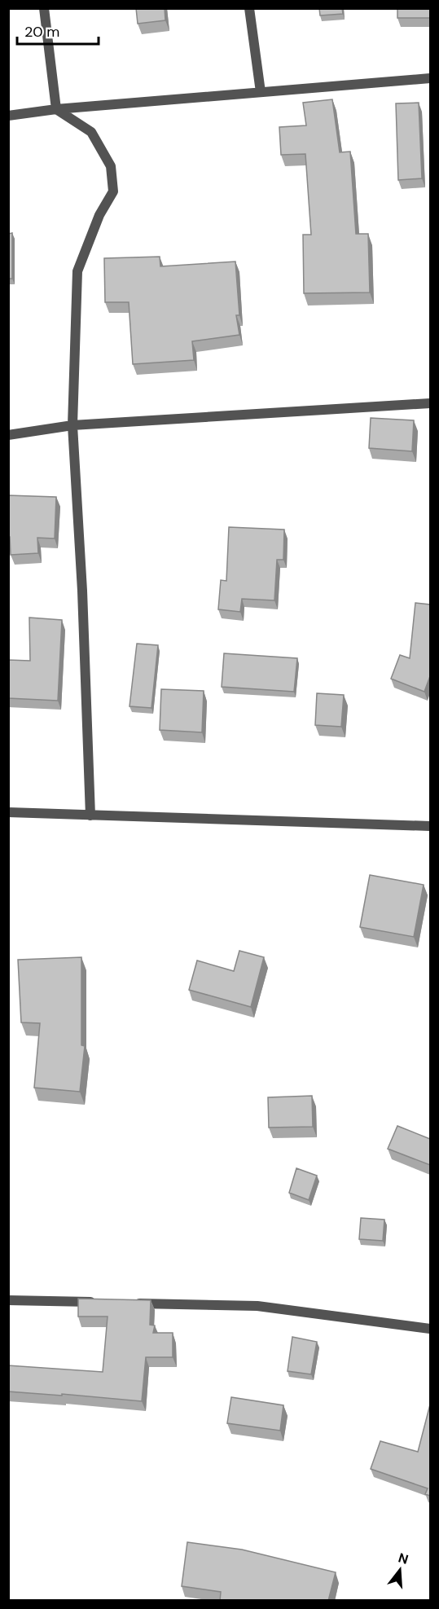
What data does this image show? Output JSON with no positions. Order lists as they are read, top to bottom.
{
  "scale_bar": "20 m",
  "north": "top"
}
